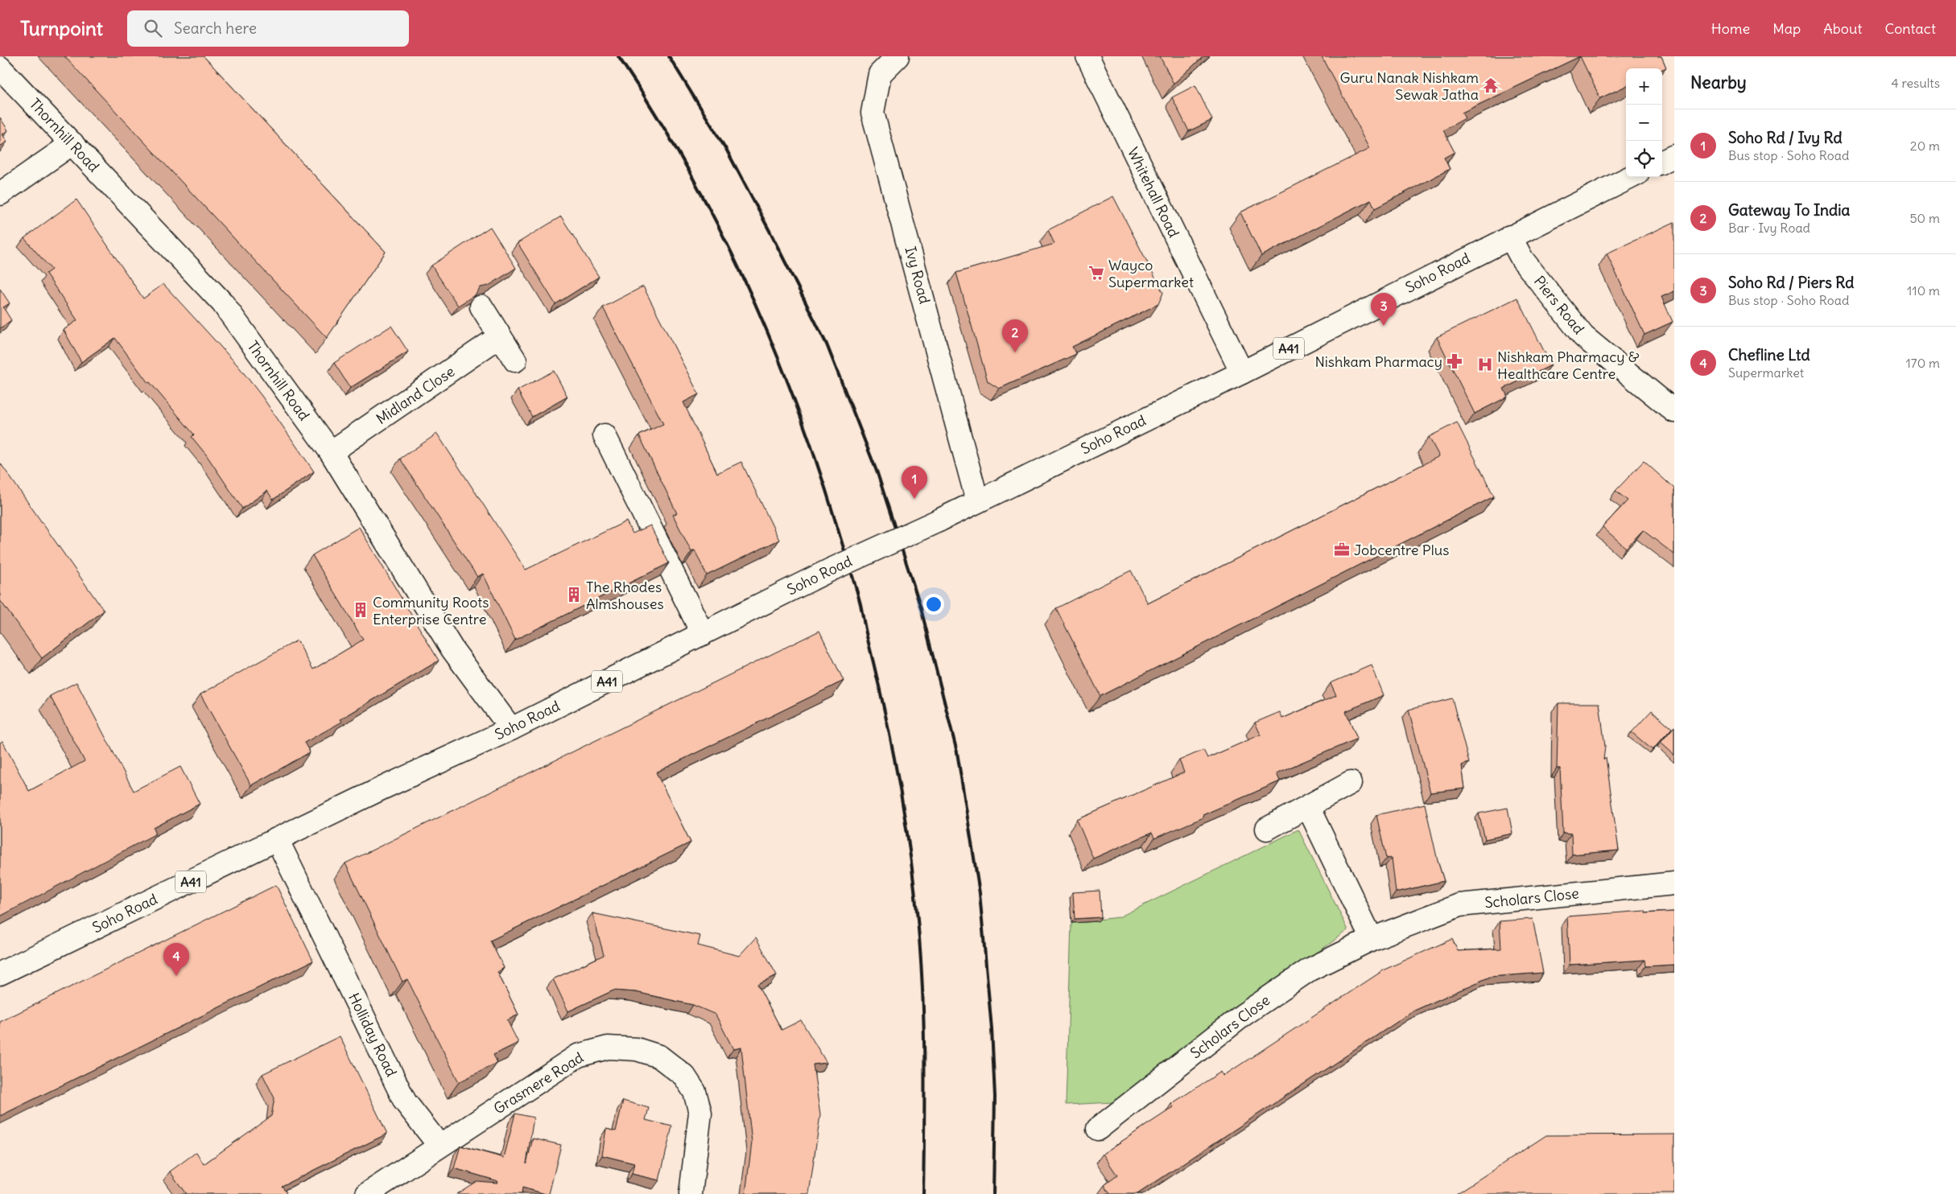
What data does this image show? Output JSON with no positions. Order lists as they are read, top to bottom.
{
  "streets": {
    "main road": [
      "Thornhill Road",
      "Whitehall Road",
      "Soho Road",
      "Ivy Road",
      "Piers Road",
      "A41",
      "Midland Close",
      "Scholars Close",
      "Holliday Road",
      "Grasmere Road"
    ]
  },
  "crossings": [
    ["Thornhill Road", "Soho Road"],
    ["Thornhill Road", "Midland Close"],
    ["Whitehall Road", "Soho Road"],
    ["Soho Road", "Ivy Road"],
    ["Soho Road", "Piers Road"],
    ["Soho Road", "Holliday Road"],
    ["Holliday Road", "Grasmere Road"]
  ],
  "places": {
    "temple": ["Guru Nanak Nishkam Sewak Jatha"],
    "supermarket": ["Wayco Supermarket"],
    "pharmacy": ["Nishkam Pharmacy"],
    "hospital": ["Nishkam Pharmacy & Healthcare Centre"],
    "office": ["Jobcentre Plus"],
    "building": ["The Rhodes Almshouses", "Community Roots Enterprise Centre"]
  },
  "page": {
    "header": "Turnpoint",
    "search": "Search here",
    "nav": [
      "Home",
      "Map",
      "About",
      "Contact"
    ],
    "heading": ["Nearby", "4 results"],
    "map_buttons": ["+", "−"],
    "list": [
      {
        "mark": "1",
        "name": "Soho Rd / Ivy Rd",
        "note": "Bus stop · Soho Road",
        "value": "20 m"
      },
      {
        "mark": "2",
        "name": "Gateway To India",
        "note": "Bar · Ivy Road",
        "value": "50 m"
      },
      {
        "mark": "3",
        "name": "Soho Rd / Piers Rd",
        "note": "Bus stop · Soho Road",
        "value": "110 m"
      },
      {
        "mark": "4",
        "name": "Chefline Ltd",
        "note": "Supermarket",
        "value": "170 m"
      }
    ],
    "pins": [
      "3",
      "2",
      "1",
      "4"
    ]
  }
}
